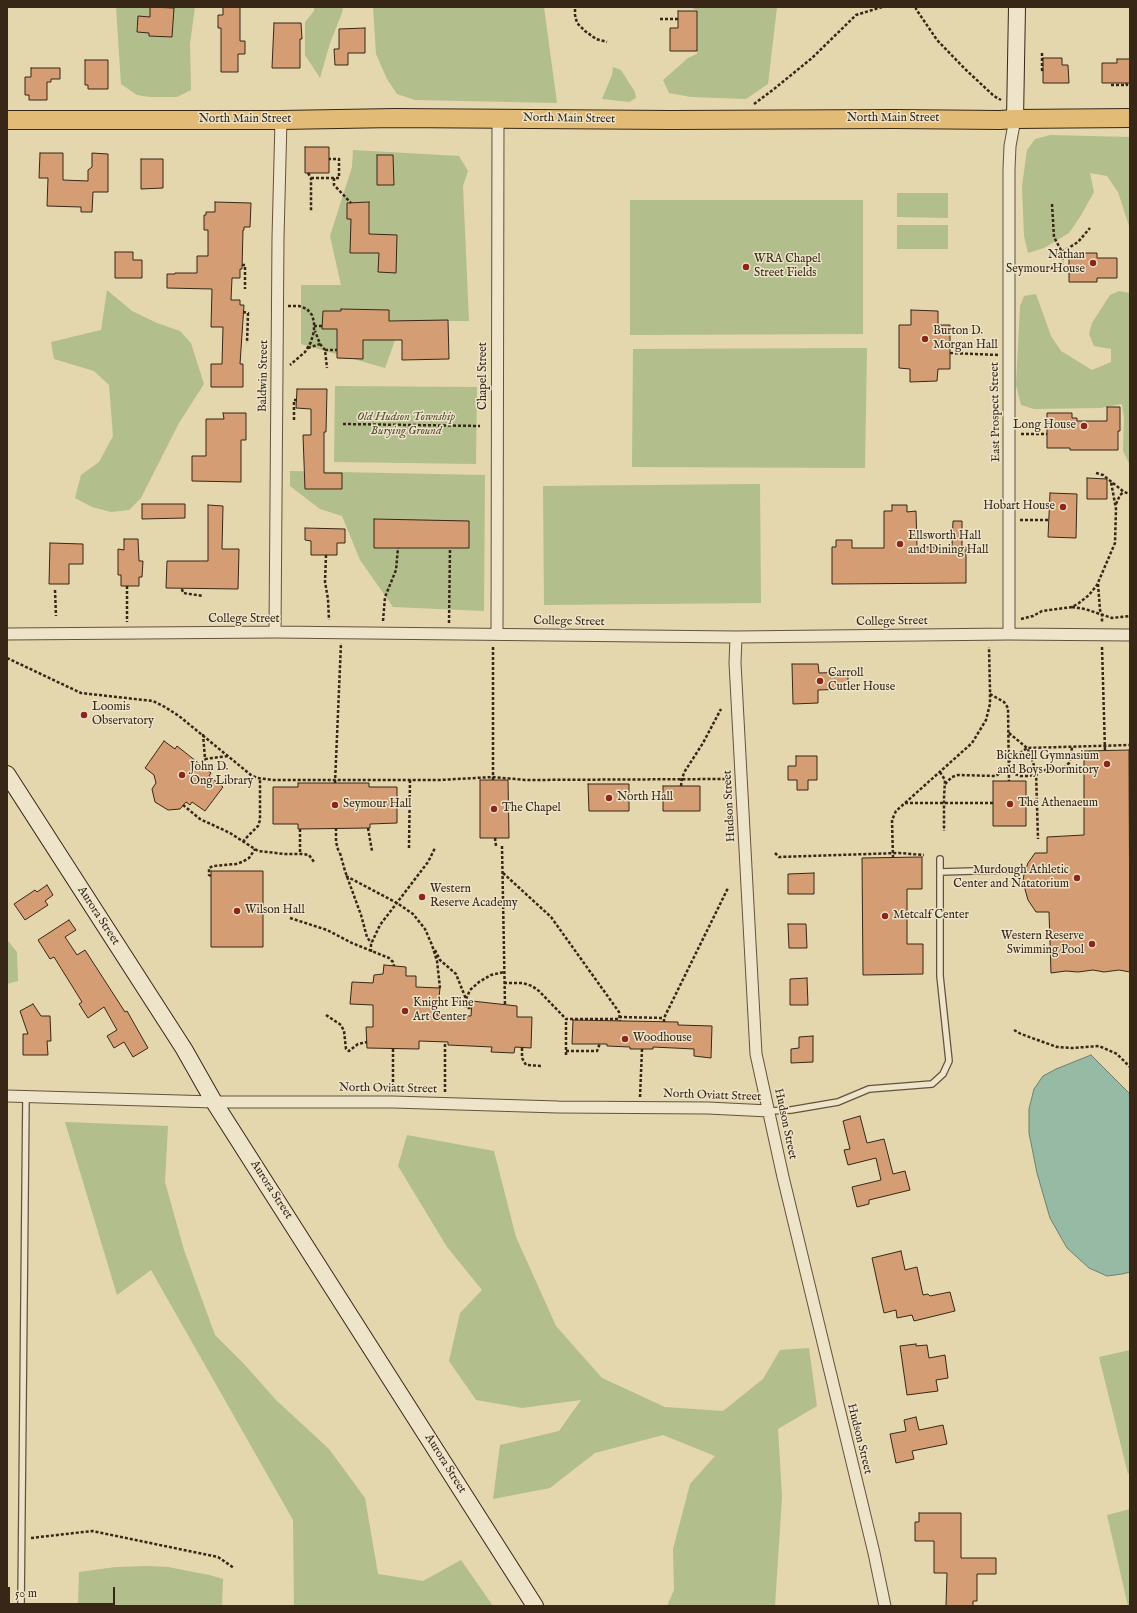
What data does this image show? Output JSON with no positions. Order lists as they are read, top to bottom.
{
  "streets": {
    "main road": ["North Main Street"],
    "street": [
      "Baldwin Street",
      "Chapel Street",
      "East Prospect Street",
      "College Street",
      "Hudson Street",
      "Aurora Street",
      "North Oviatt Street"
    ]
  },
  "crossings": [
    ["North Main Street", "Baldwin Street"],
    ["North Main Street", "Chapel Street"],
    ["North Main Street", "East Prospect Street"],
    ["Baldwin Street", "College Street"],
    ["Chapel Street", "College Street"],
    ["East Prospect Street", "College Street"],
    ["College Street", "Hudson Street"],
    ["Hudson Street", "North Oviatt Street"],
    ["Aurora Street", "North Oviatt Street"]
  ],
  "parks": ["Old Hudson Township Burying Ground"],
  "places": [
    "Nathan Seymour House",
    "WRA Chapel Street Fields",
    "Burton D. Morgan Hall",
    "Long House",
    "Hobart House",
    "Ellsworth Hall and Dining Hall",
    "Carroll Cutler House",
    "Loomis Observatory",
    "Bicknell Gymnasium and Boys Dormitory",
    "John D. Ong Library",
    "North Hall",
    "The Athenaeum",
    "Seymour Hall",
    "The Chapel",
    "Murdough Athletic Center and Natatorium",
    "Western Reserve Academy",
    "Wilson Hall",
    "Metcalf Center",
    "Western Reserve Swimming Pool",
    "Knight Fine Art Center",
    "Woodhouse"
  ],
  "scale_bar": "50 m"
}
